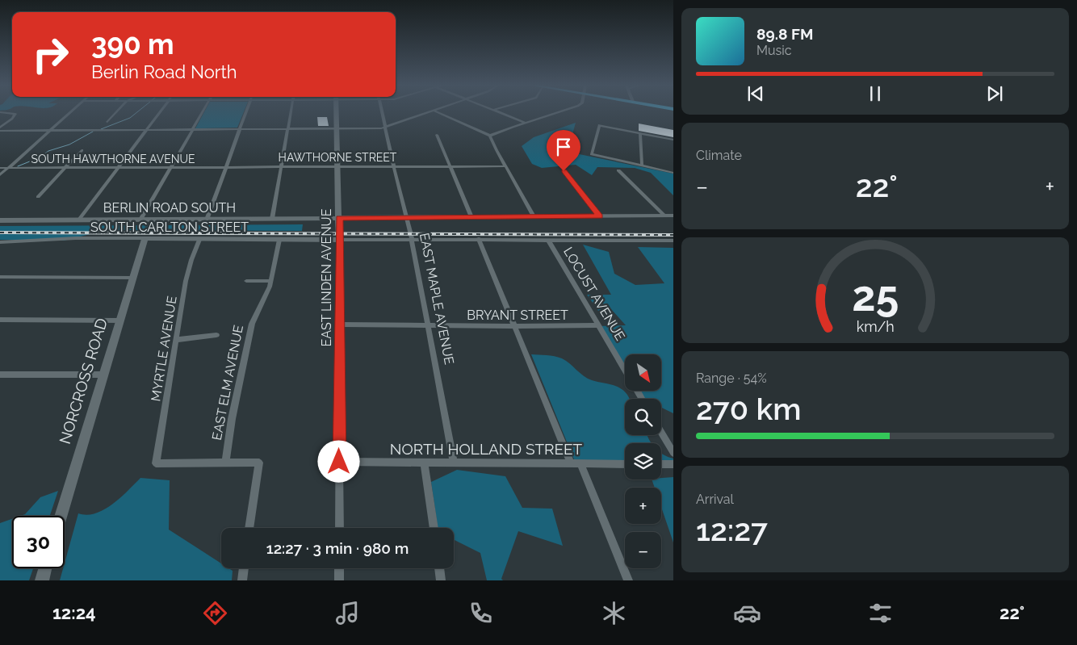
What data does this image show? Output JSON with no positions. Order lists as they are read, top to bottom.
{
  "streets": {
    "street": [
      "HAWTHORNE STREET",
      "SOUTH HAWTHORNE AVENUE",
      "BERLIN ROAD SOUTH",
      "SOUTH CARLTON STREET",
      "EAST LINDEN AVENUE",
      "LOCUST AVENUE",
      "EAST MAPLE AVENUE",
      "BRYANT STREET",
      "MYRTLE AVENUE",
      "NORCROSS ROAD",
      "EAST ELM AVENUE",
      "NORTH HOLLAND STREET"
    ]
  },
  "crossings": [
    ["HAWTHORNE STREET", "SOUTH HAWTHORNE AVENUE"],
    ["HAWTHORNE STREET", "EAST LINDEN AVENUE"],
    ["HAWTHORNE STREET", "EAST MAPLE AVENUE"],
    ["BERLIN ROAD SOUTH", "EAST LINDEN AVENUE"],
    ["BERLIN ROAD SOUTH", "EAST MAPLE AVENUE"],
    ["SOUTH CARLTON STREET", "EAST LINDEN AVENUE"],
    ["SOUTH CARLTON STREET", "MYRTLE AVENUE"],
    ["SOUTH CARLTON STREET", "NORCROSS ROAD"],
    ["SOUTH CARLTON STREET", "EAST ELM AVENUE"],
    ["EAST LINDEN AVENUE", "BRYANT STREET"],
    ["EAST LINDEN AVENUE", "NORTH HOLLAND STREET"],
    ["LOCUST AVENUE", "BRYANT STREET"],
    ["EAST MAPLE AVENUE", "BRYANT STREET"],
    ["EAST MAPLE AVENUE", "NORTH HOLLAND STREET"],
    ["MYRTLE AVENUE", "EAST ELM AVENUE"]
  ],
  "north": "bottom right",
  "page": {
    "turn": ["390 m", "Berlin Road North"],
    "song": ["89.8 FM", "Music"],
    "tile": [
      "Climate",
      ["Range · 54%", "270 km"],
      ["Arrival", "12:27"]
    ],
    "heat": ["−", "22°", "+"],
    "map_buttons": ["+", "−"],
    "limit": "30",
    "trip": "12:27 · 3 min · 980 m",
    "tabs": ["12:24", "22°"],
    "gauge": ["25", "km/h"]
  }
}
